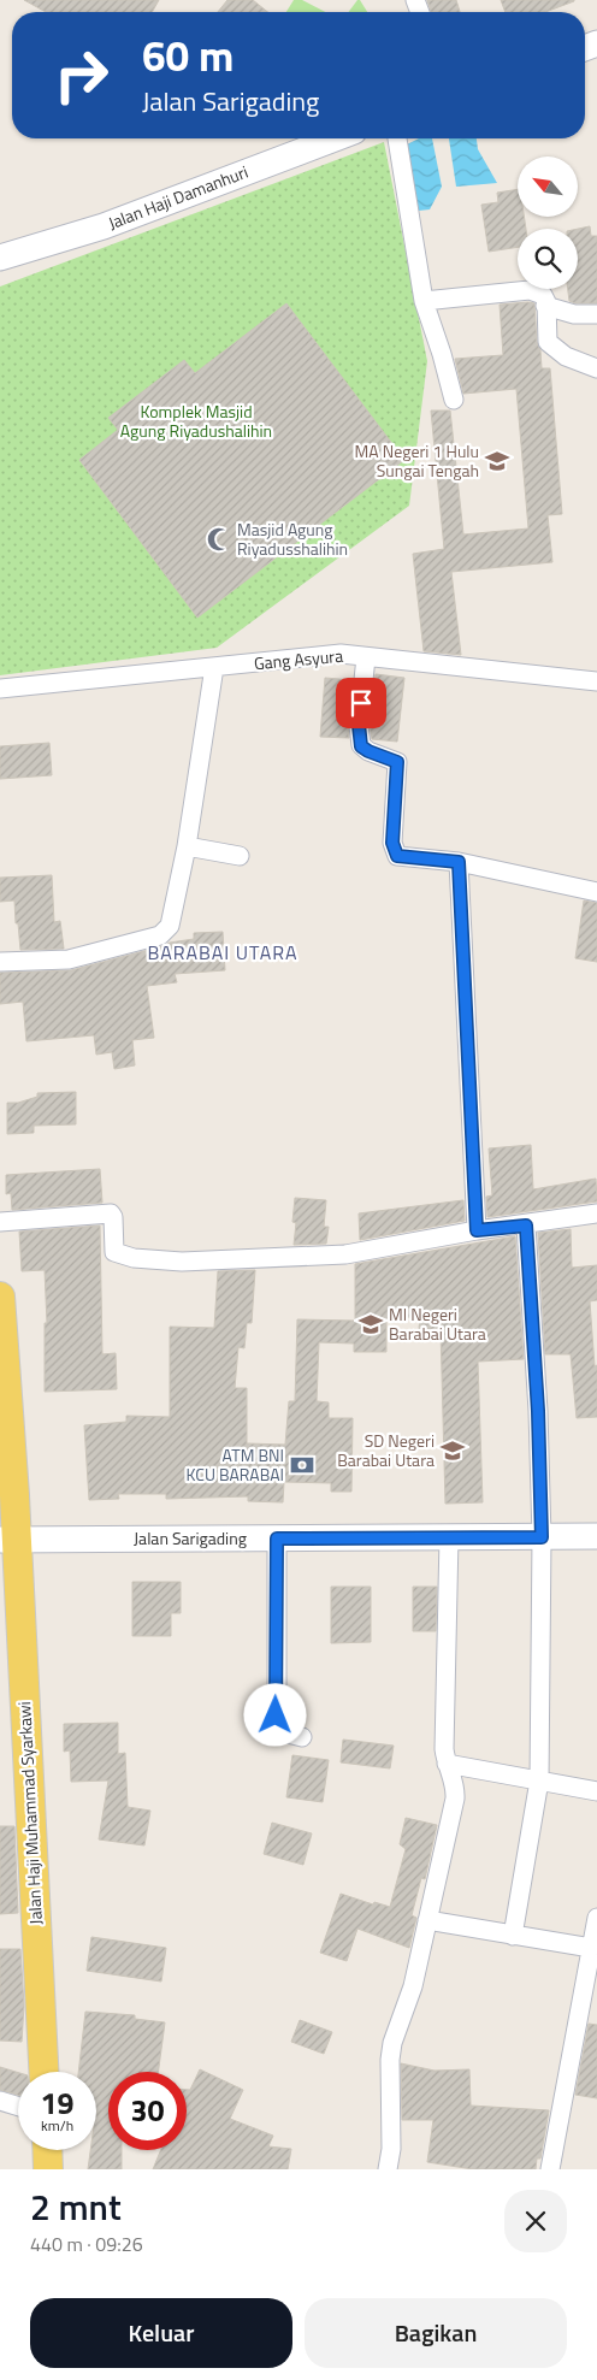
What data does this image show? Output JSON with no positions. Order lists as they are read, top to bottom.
{
  "streets": {
    "main road": ["Jalan Haji Muhammad Syarkawi"],
    "street": ["Jalan Haji Damanhuri", "Gang Asyura", "Jalan Sarigading"]
  },
  "crossings": [
    ["Jalan Sarigading", "Jalan Haji Muhammad Syarkawi"]
  ],
  "districts": ["BARABAI UTARA"],
  "parks": ["Komplek Masjid Agung Riyadushalihin"],
  "places": {
    "school or university": ["MA Negeri 1 Hulu Sungai Tengah", "MI Negeri Barabai Utara", "SD Negeri Barabai Utara"],
    "mosque": ["Masjid Agung Riyadusshalihin"],
    "bank": ["ATM BNI KCU BARABAI"]
  },
  "north": "top left",
  "page": {
    "turn": ["60 m", "Jalan Sarigading"],
    "speed": "19 km/h",
    "limit": "30",
    "heading": ["2 mnt", "440 m · 09:26"],
    "buttons": ["Keluar", "Bagikan"]
  }
}
